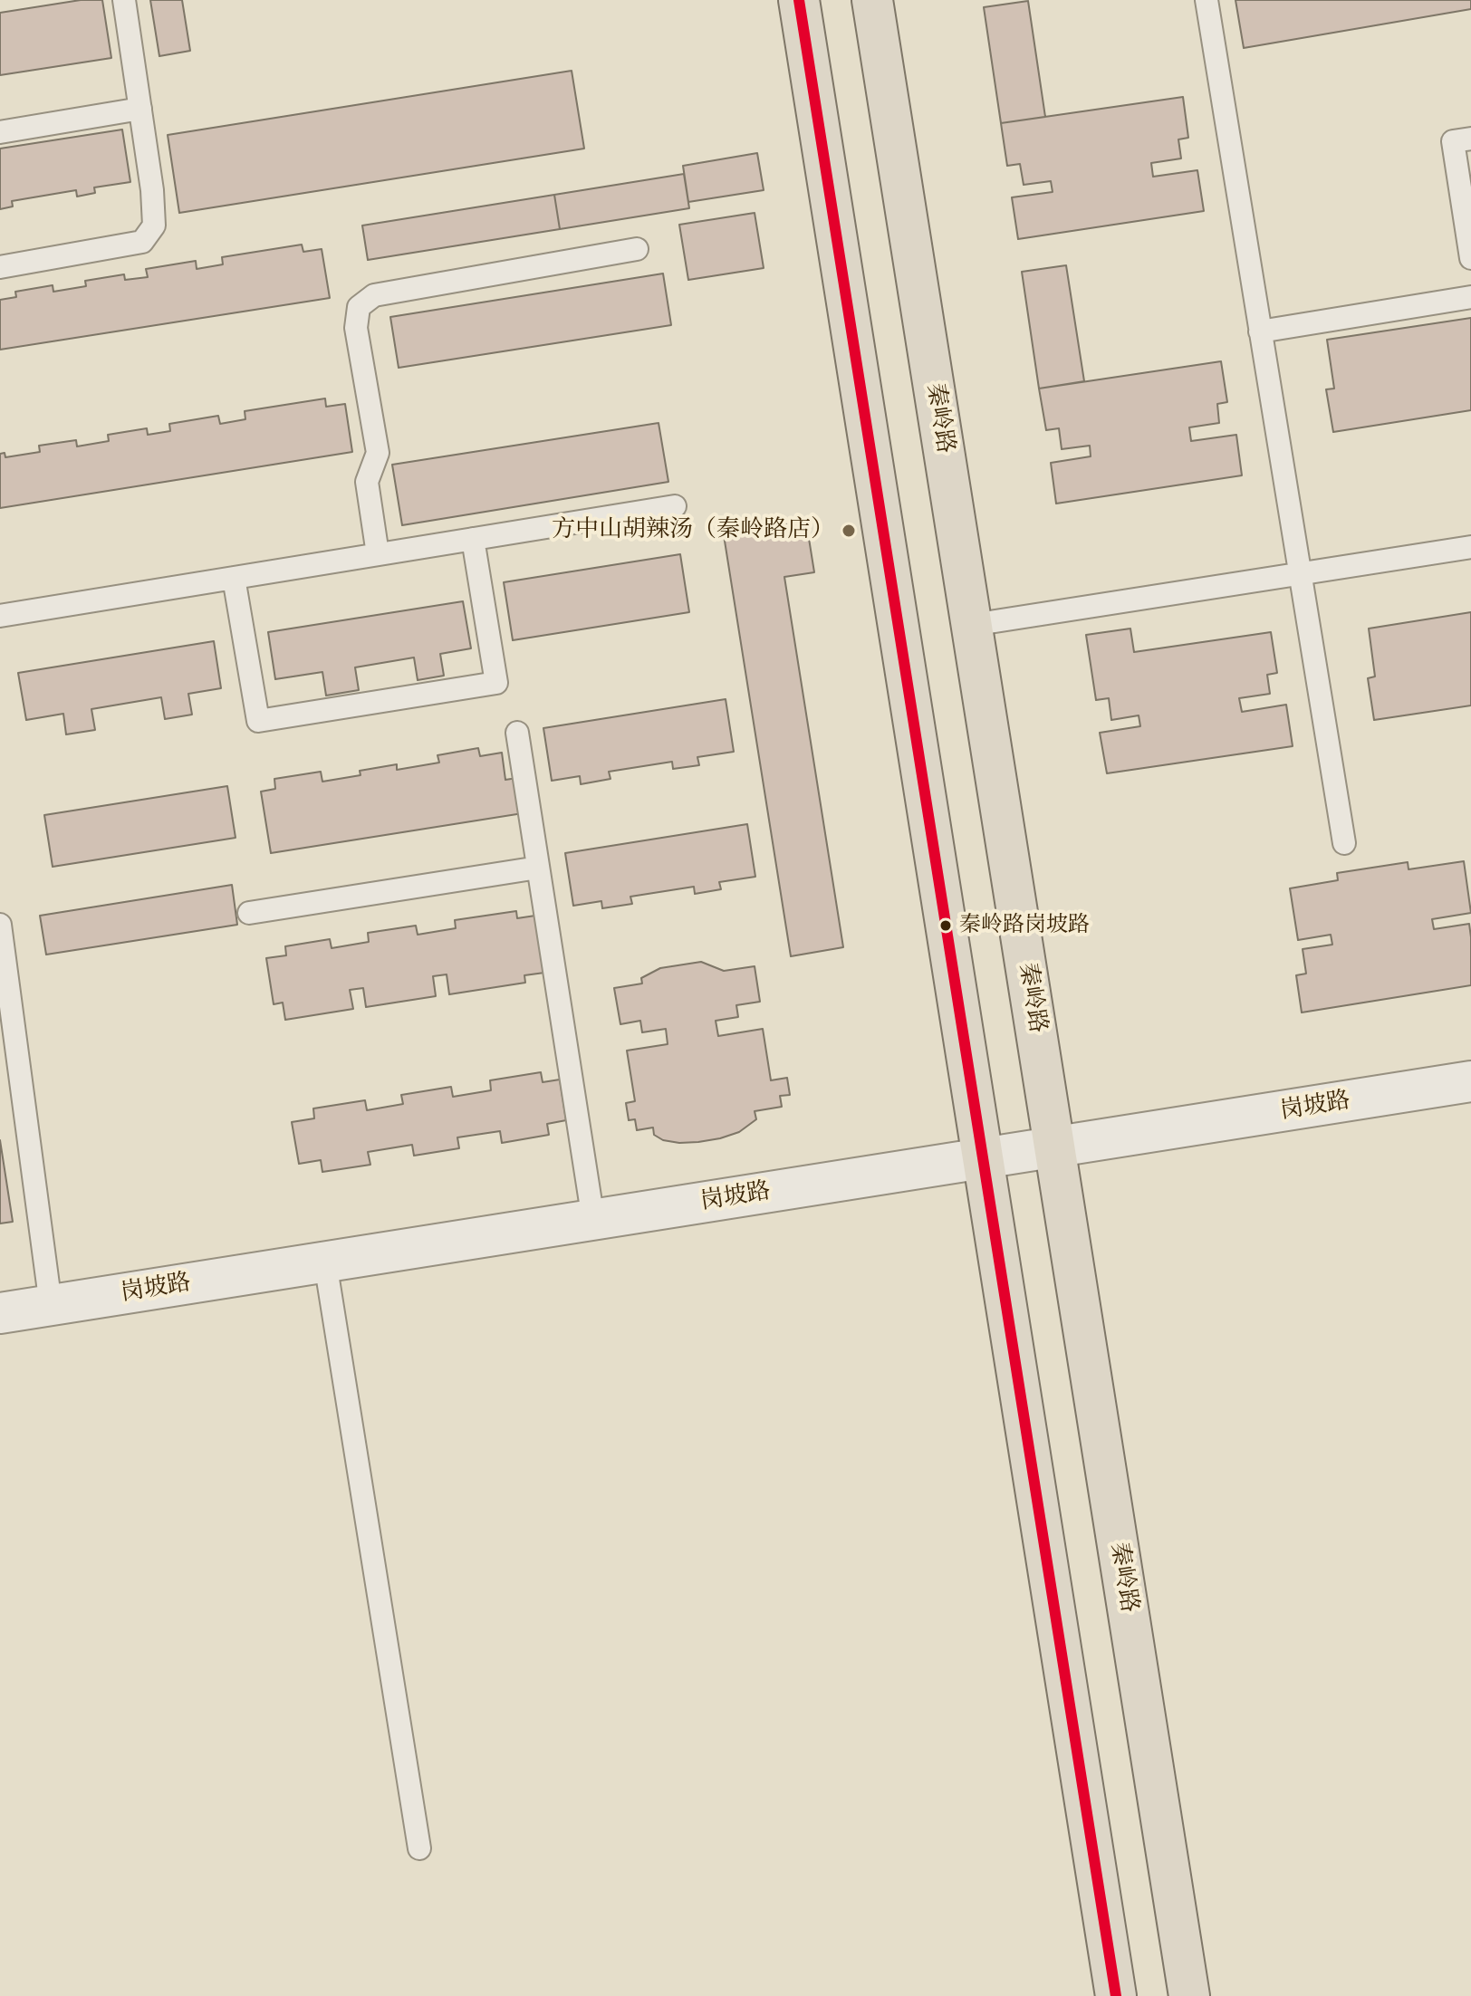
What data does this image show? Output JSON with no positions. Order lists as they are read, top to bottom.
{
  "streets": {
    "main road": ["秦岭路"],
    "street": ["岗坡路"]
  },
  "crossings": [
    ["秦岭路", "岗坡路"]
  ],
  "places": ["方中山胡辣汤（秦岭路店）", "秦岭路岗坡路"]
}
